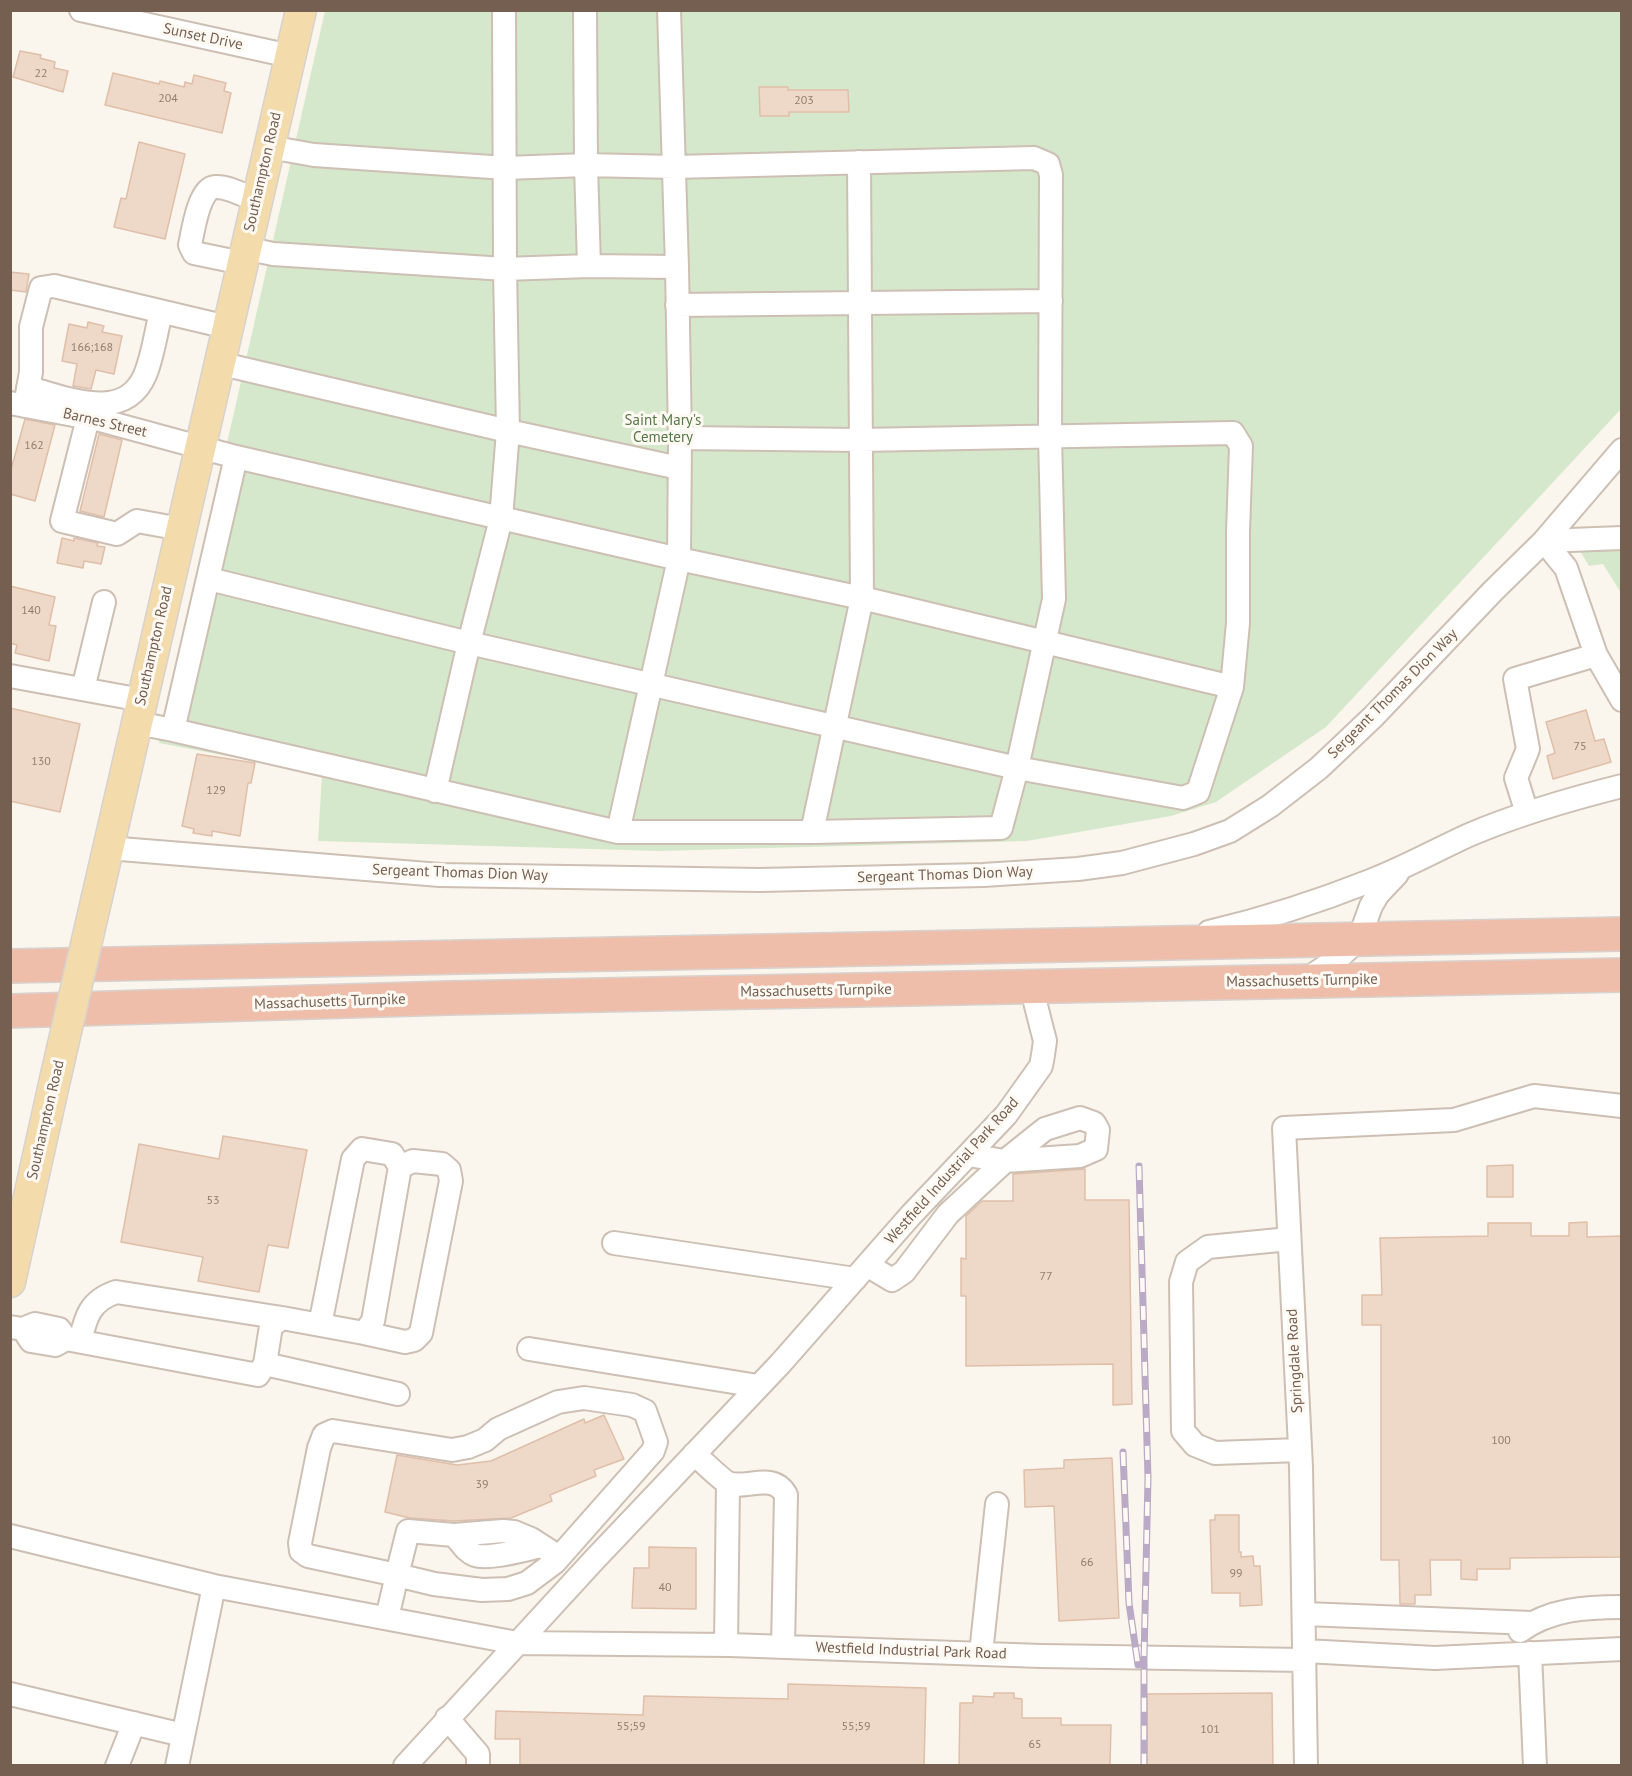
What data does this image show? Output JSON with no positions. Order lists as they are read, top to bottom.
{
  "streets": {
    "highway": ["Massachusetts Turnpike"],
    "main road": ["Southampton Road"],
    "street": [
      "Sunset Drive",
      "Barnes Street",
      "Sergeant Thomas Dion Way",
      "Westfield Industrial Park Road",
      "Springdale Road"
    ]
  },
  "crossings": [
    ["Sunset Drive", "Southampton Road"],
    ["Southampton Road", "Barnes Street"],
    ["Southampton Road", "Sergeant Thomas Dion Way"],
    ["Massachusetts Turnpike", "Westfield Industrial Park Road"],
    ["Westfield Industrial Park Road", "Springdale Road"]
  ],
  "parks": ["Saint Mary's Cemetery"],
  "house_numbers": [
    "22",
    "204",
    "203",
    "166;168",
    "162",
    "140",
    "75",
    "130",
    "129",
    "53",
    "77",
    "100",
    "39",
    "66",
    "99",
    "40",
    "55;59",
    "55;59",
    "101",
    "65"
  ]
}
